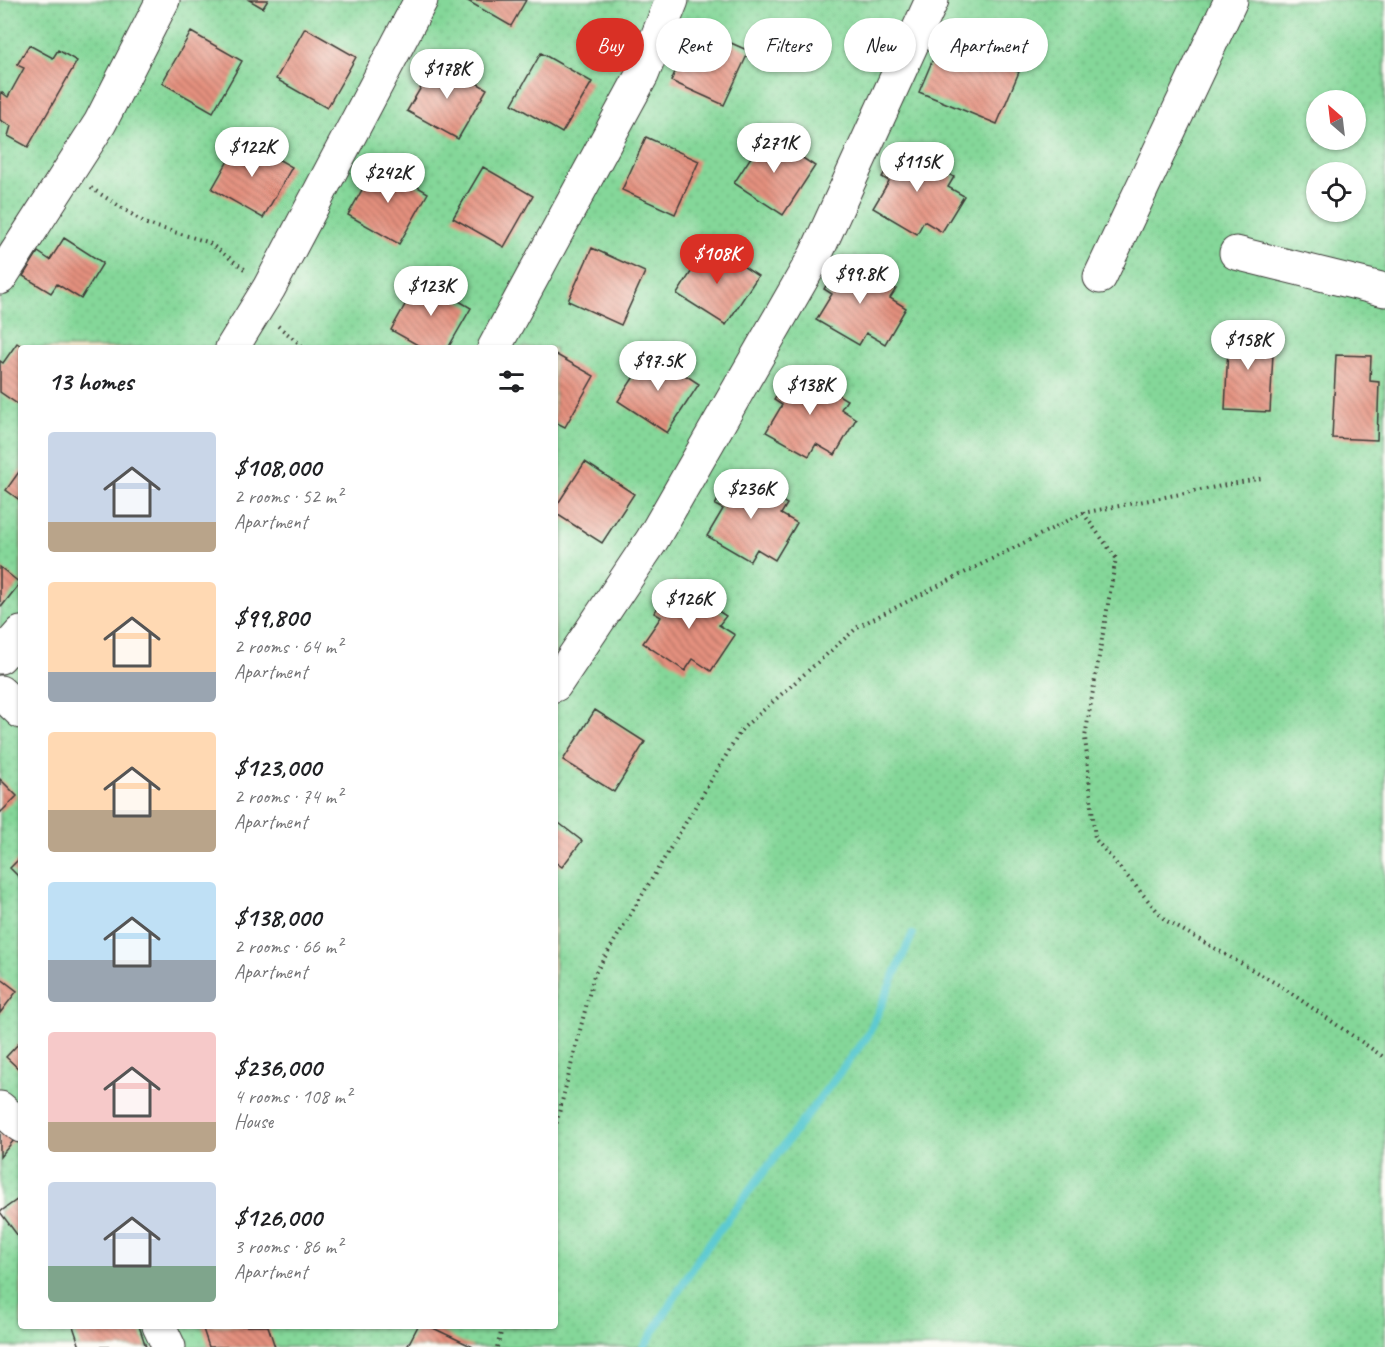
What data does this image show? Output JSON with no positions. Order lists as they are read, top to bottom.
{
  "north": "top left",
  "page": {
    "chip": [
      "Buy",
      "Rent",
      "Filters",
      "New",
      "Apartment"
    ],
    "price": [
      "$178K",
      "$271K",
      "$122K",
      "$115K",
      "$242K",
      "$108K",
      "$99.8K",
      "$123K",
      "$158K",
      "$97.5K",
      "$138K",
      "$236K",
      "$126K"
    ],
    "heading": "13 homes",
    "list": [
      {
        "name": "$108,000",
        "note": "2 rooms · 52 m² · Apartment"
      },
      {
        "name": "$99,800",
        "note": "2 rooms · 64 m² · Apartment"
      },
      {
        "name": "$123,000",
        "note": "2 rooms · 74 m² · Apartment"
      },
      {
        "name": "$138,000",
        "note": "2 rooms · 66 m² · Apartment"
      },
      {
        "name": "$236,000",
        "note": "4 rooms · 108 m² · House"
      },
      {
        "name": "$126,000",
        "note": "3 rooms · 86 m² · Apartment"
      }
    ]
  }
}
